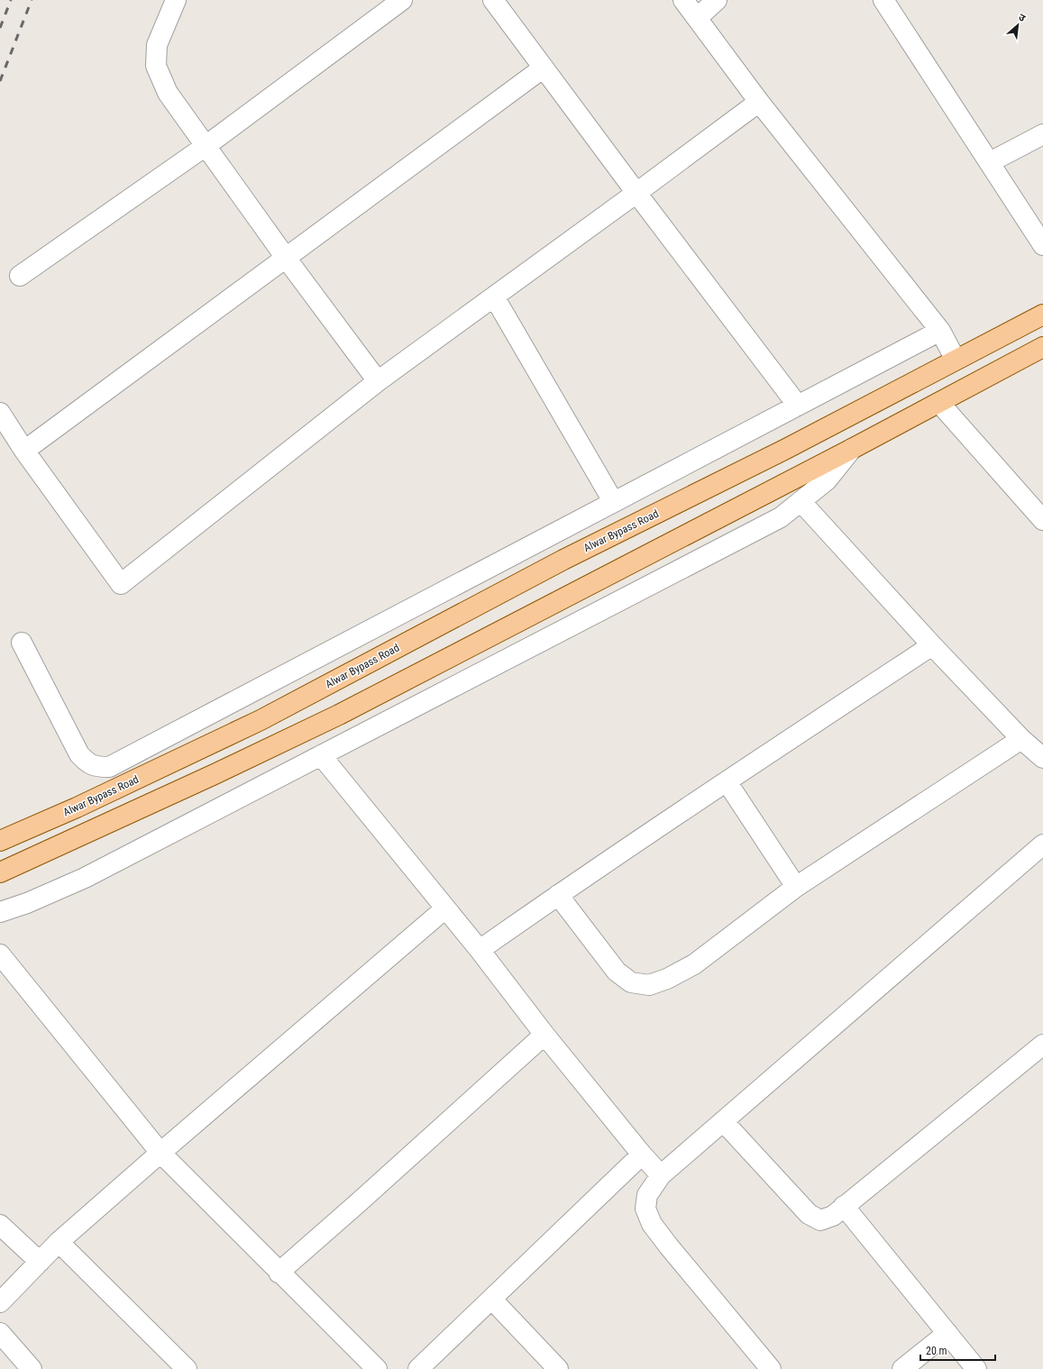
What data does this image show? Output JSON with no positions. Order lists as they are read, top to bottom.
{
  "streets": {
    "main road": ["Alwar Bypass Road"]
  },
  "scale_bar": "20 m",
  "north": "top right"
}
